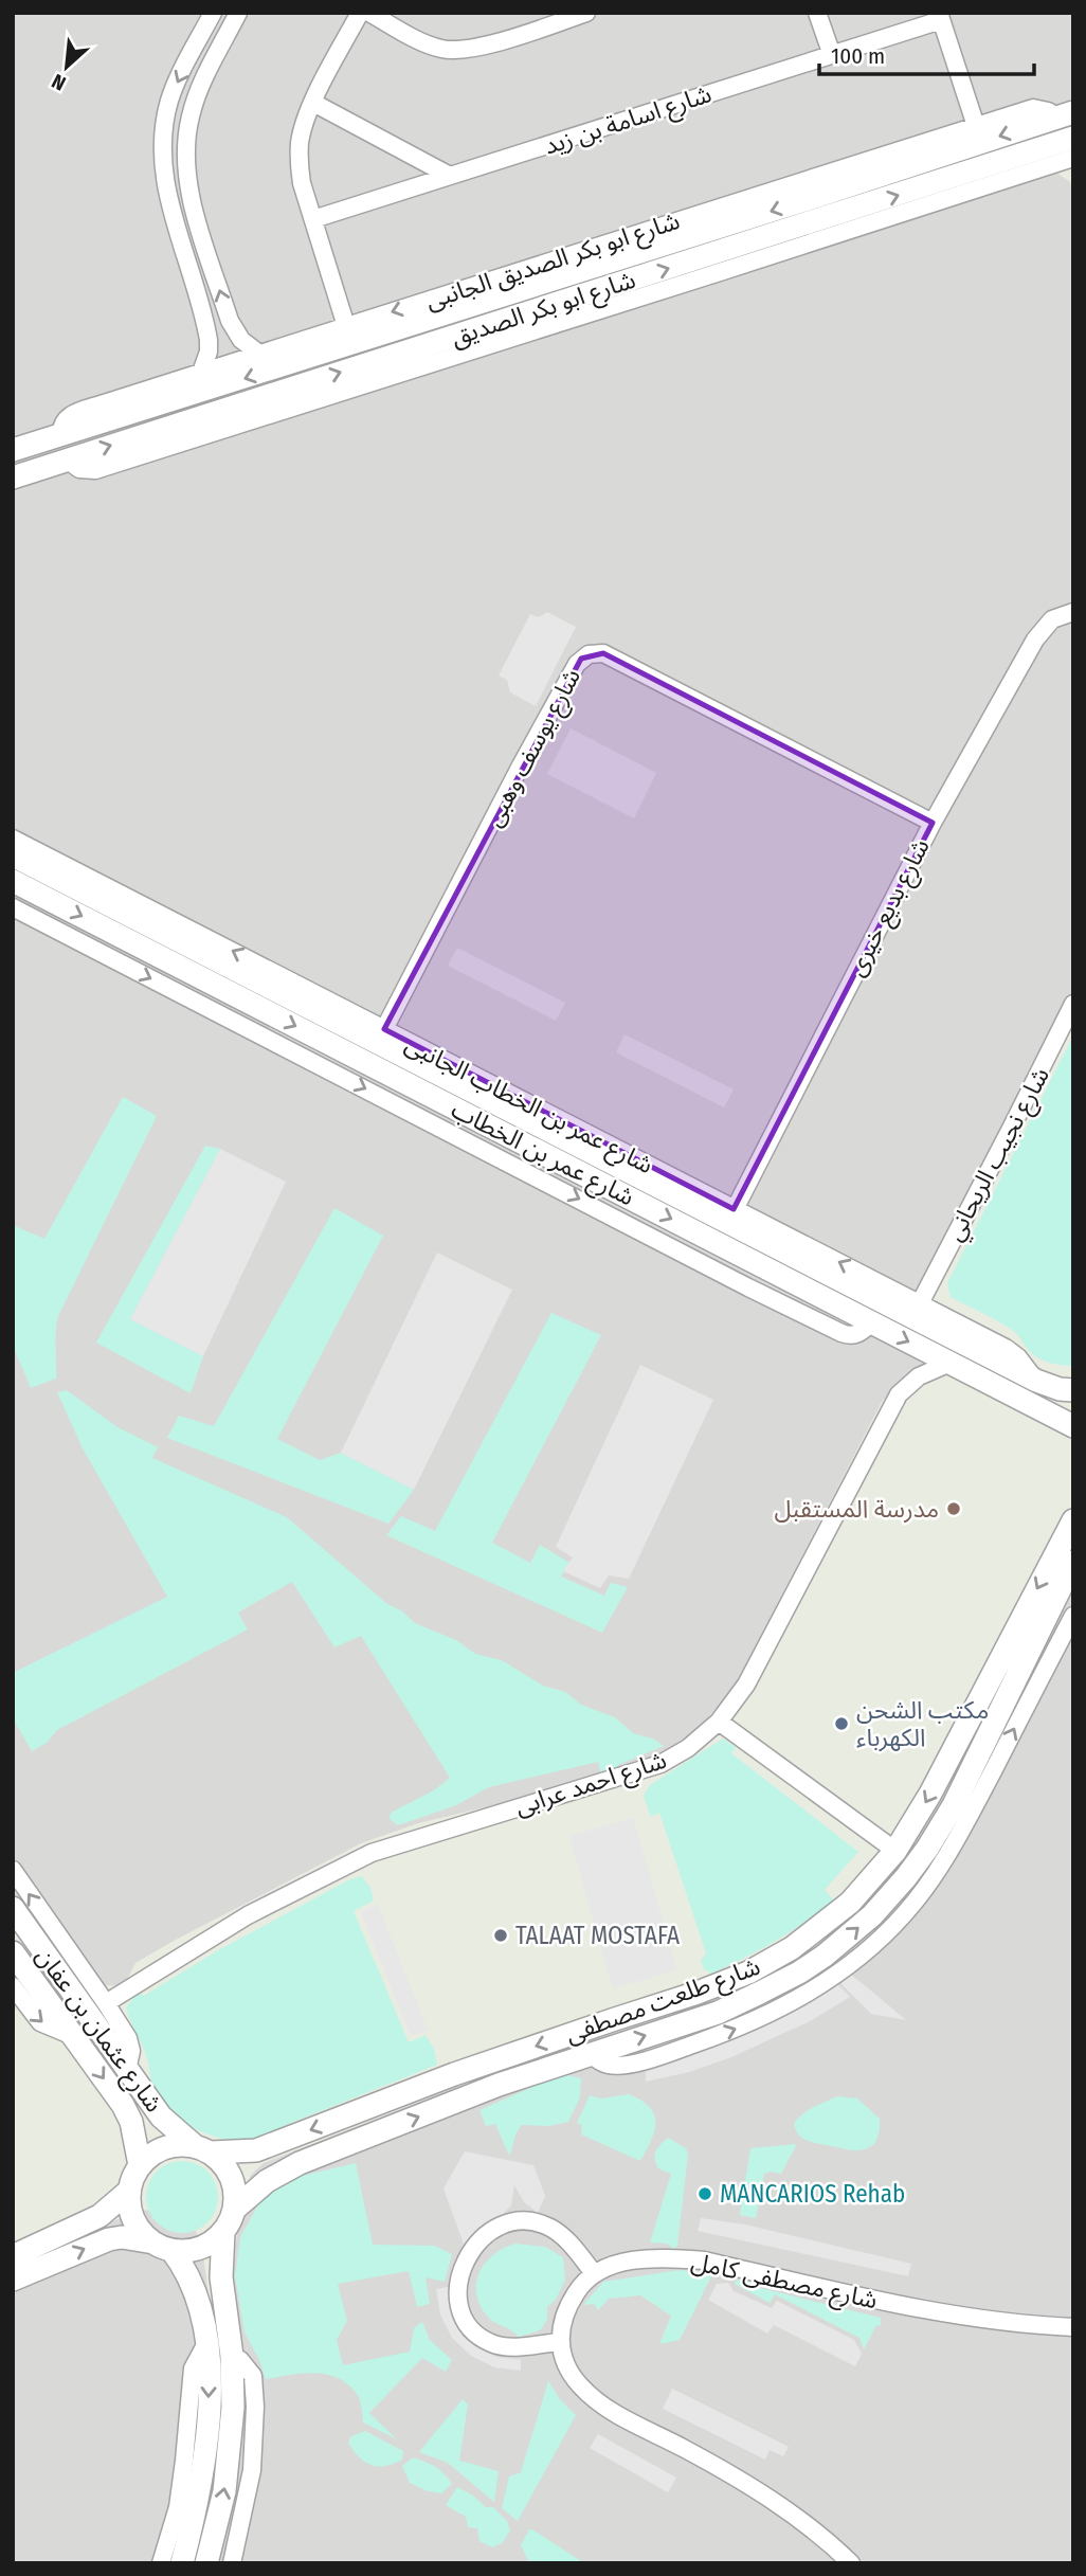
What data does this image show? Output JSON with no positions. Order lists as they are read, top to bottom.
{
  "streets": {
    "street": [
      "شارع اسامة بن زيد",
      "شارع ابو بكر الصديق الجانبى",
      "شارع ابو بكر الصديق",
      "شارع يوسف وهبى",
      "شارع بديع خيرى",
      "شارع عمر بن الخطاب الجانبى",
      "شارع عمر بن الخطاب",
      "شارع نجيب الريحاني",
      "شارع احمد عرابى",
      "شارع طلعت مصطفى",
      "شارع عثمان بن عفان",
      "شارع مصطفى كامل"
    ]
  },
  "crossings": [
    ["شارع ابو بكر الصديق الجانبى", "شارع ابو بكر الصديق"],
    ["شارع يوسف وهبى", "شارع بديع خيرى"],
    ["شارع يوسف وهبى", "شارع عمر بن الخطاب الجانبى"],
    ["شارع بديع خيرى", "شارع عمر بن الخطاب الجانبى"],
    ["شارع بديع خيرى", "شارع عمر بن الخطاب"],
    ["شارع عمر بن الخطاب الجانبى", "شارع عمر بن الخطاب"],
    ["شارع عمر بن الخطاب الجانبى", "شارع نجيب الريحاني"],
    ["شارع عمر بن الخطاب", "شارع احمد عرابى"],
    ["شارع طلعت مصطفى", "شارع عثمان بن عفان"]
  ],
  "places": [
    "مدرسة المستقبل",
    "مكتب الشحن الكهرباء",
    "TALAAT MOSTAFA",
    "MANCARIOS Rehab"
  ],
  "scale_bar": "100 m",
  "north": "bottom left"
}
